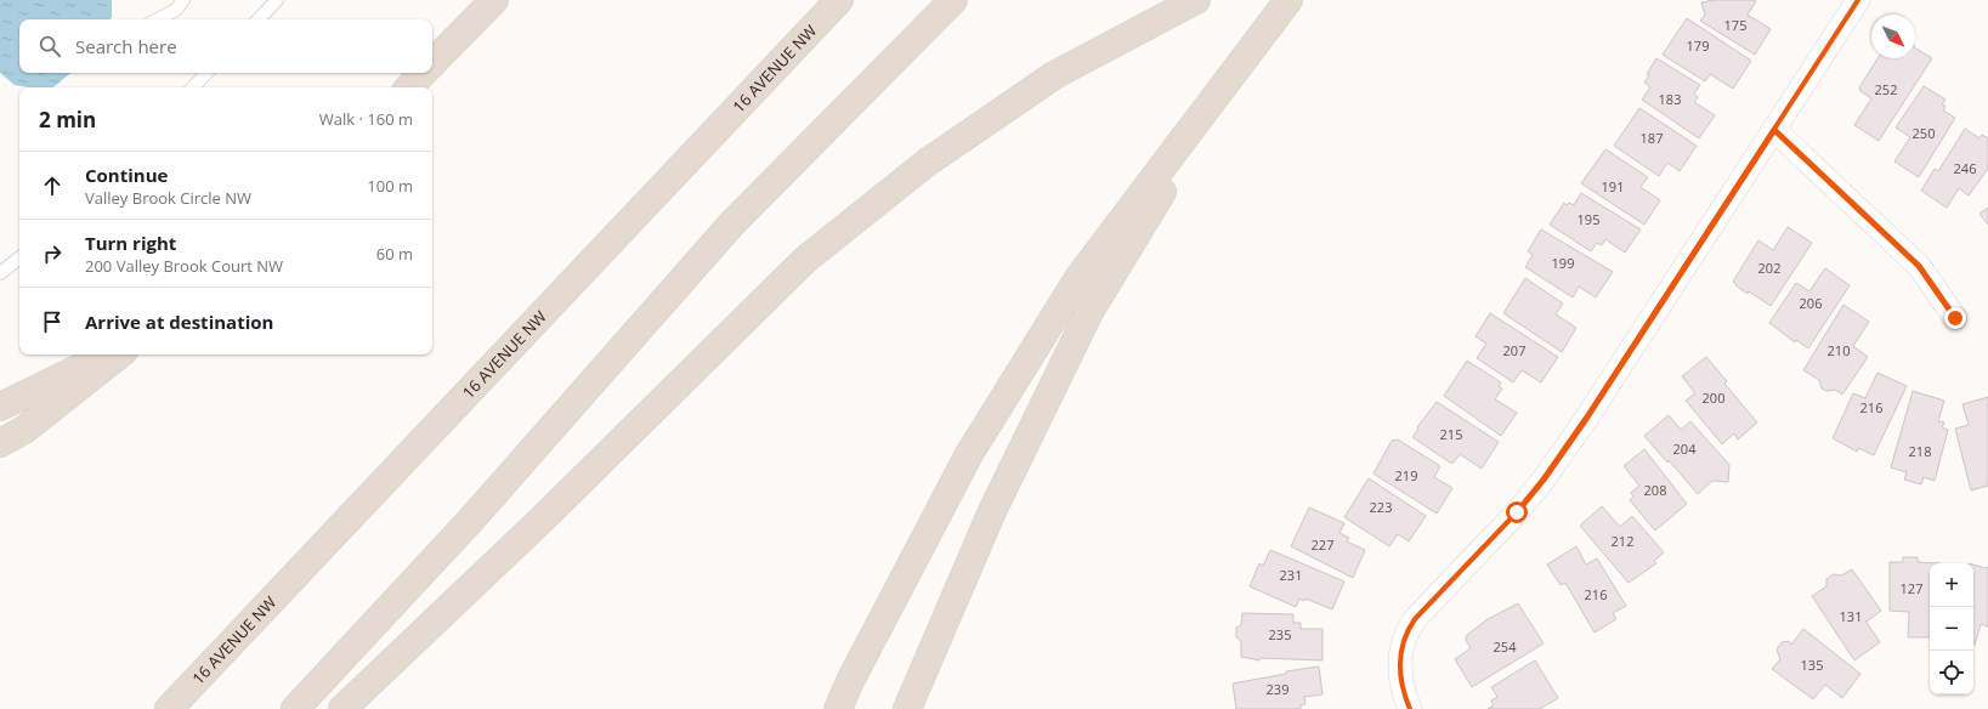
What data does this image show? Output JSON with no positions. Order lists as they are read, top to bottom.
{
  "streets": {
    "highway": ["16 AVENUE NW"]
  },
  "house_numbers": [
    "175",
    "179",
    "252",
    "183",
    "250",
    "187",
    "246",
    "191",
    "195",
    "199",
    "202",
    "206",
    "207",
    "210",
    "200",
    "216",
    "215",
    "204",
    "218",
    "219",
    "208",
    "223",
    "212",
    "227",
    "231",
    "127",
    "216",
    "131",
    "235",
    "254",
    "135",
    "239"
  ],
  "north": "bottom right",
  "page": {
    "search": "Search here",
    "heading": ["2 min", "Walk · 160 m"],
    "list": [
      ["Continue", "Valley Brook Circle NW", "100 m"],
      ["Turn right", "200 Valley Brook Court NW", "60 m"],
      "Arrive at destination"
    ],
    "map_buttons": ["+", "−"]
  }
}
